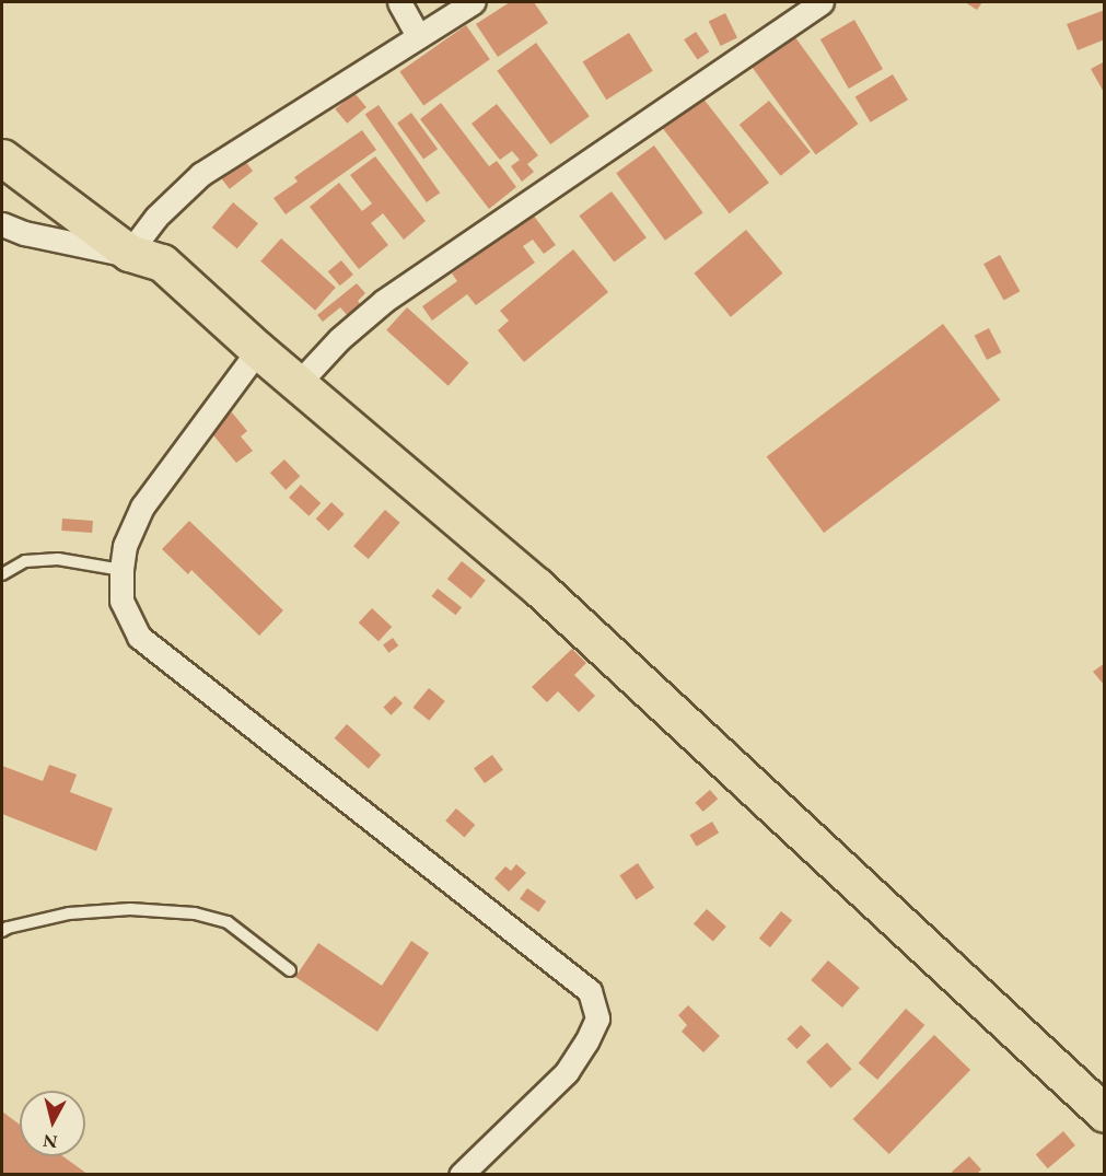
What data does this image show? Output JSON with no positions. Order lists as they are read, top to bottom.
{
  "north": "bottom"
}
